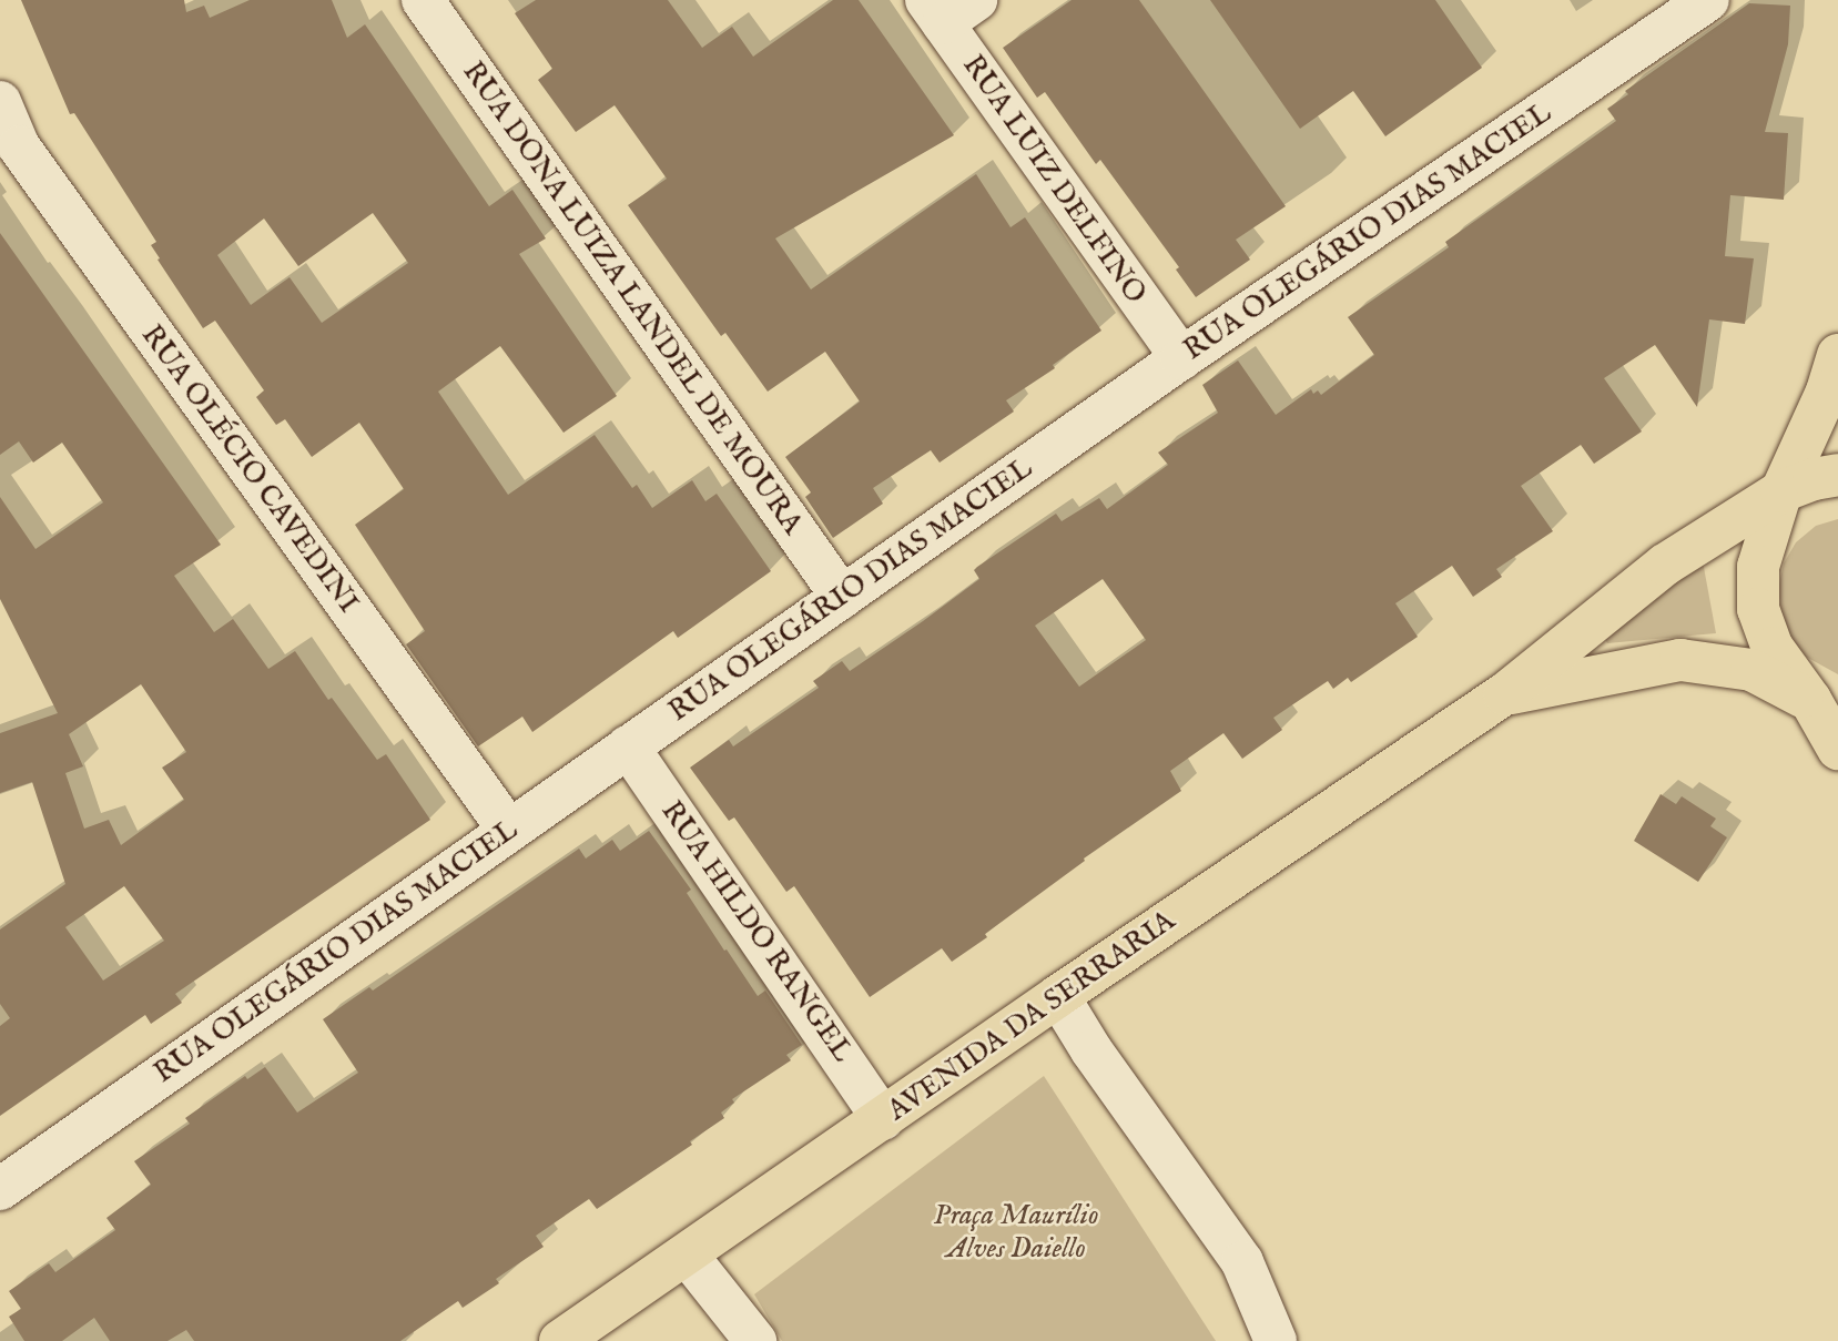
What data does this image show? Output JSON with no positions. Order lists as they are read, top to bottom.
{
  "streets": {
    "main road": ["AVENIDA DA SERRARIA"],
    "street": [
      "RUA LUIZ DELFINO",
      "RUA OLEGÁRIO DIAS MACIEL",
      "RUA DONA LUIZA LANDEL DE MOURA",
      "RUA OLÉCIO CAVEDINI",
      "RUA HILDO RANGEL"
    ]
  },
  "crossings": [
    ["RUA LUIZ DELFINO", "RUA OLEGÁRIO DIAS MACIEL"],
    ["RUA OLEGÁRIO DIAS MACIEL", "RUA DONA LUIZA LANDEL DE MOURA"],
    ["RUA OLEGÁRIO DIAS MACIEL", "RUA OLÉCIO CAVEDINI"],
    ["RUA OLEGÁRIO DIAS MACIEL", "RUA HILDO RANGEL"],
    ["RUA HILDO RANGEL", "AVENIDA DA SERRARIA"]
  ],
  "parks": ["Praça Maurílio Alves Daiello"]
}
